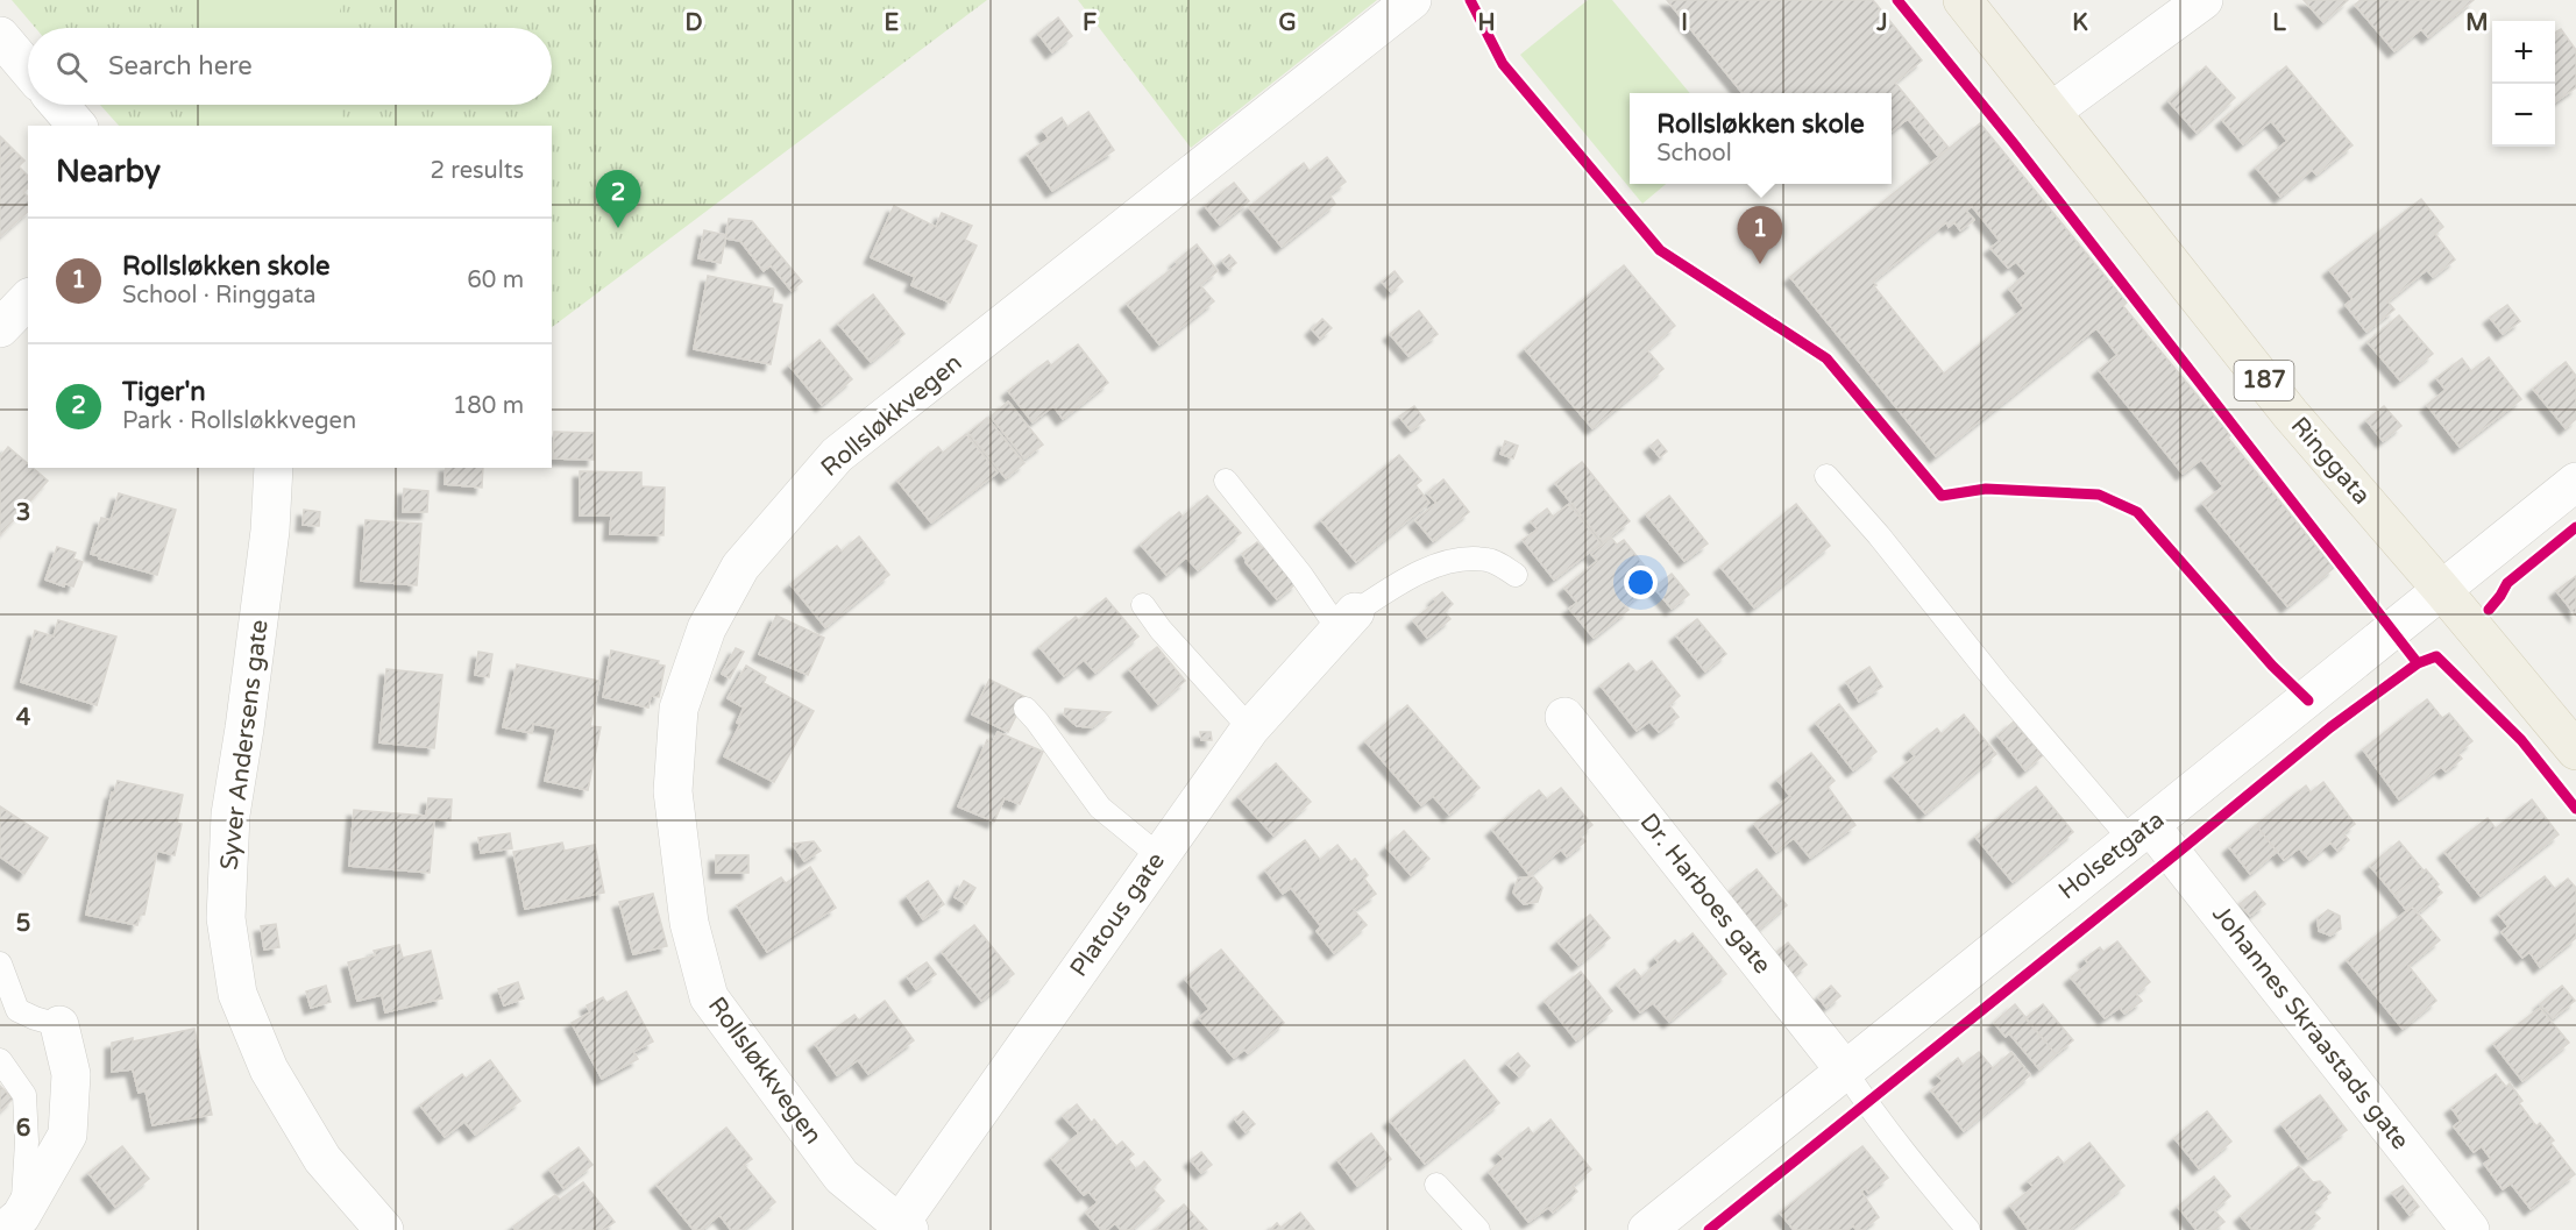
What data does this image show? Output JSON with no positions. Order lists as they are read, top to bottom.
{
  "streets": {
    "main road": ["187", "Ringgata"],
    "street": [
      "Rollsløkkvegen",
      "Syver Andersens gate",
      "Holsetgata",
      "Dr. Harboes gate",
      "Platous gate",
      "Johannes Skraastads gate"
    ]
  },
  "crossings": [
    ["Rollsløkkvegen", "Platous gate"],
    ["Ringgata", "Holsetgata"],
    ["Holsetgata", "Dr. Harboes gate"],
    ["Holsetgata", "Johannes Skraastads gate"]
  ],
  "page": {
    "map_buttons": ["+", "−"],
    "search": "Search here",
    "popup": ["Rollsløkken skole", "School"],
    "heading": ["Nearby", "2 results"],
    "pins": ["2", "1"],
    "list": [
      {
        "mark": "1",
        "name": "Rollsløkken skole",
        "note": "School · Ringgata",
        "value": "60 m"
      },
      {
        "mark": "2",
        "name": "Tiger'n",
        "note": "Park · Rollsløkkvegen",
        "value": "180 m"
      }
    ]
  },
  "grid": {
    "columns": [
      "D",
      "E",
      "F",
      "G",
      "H",
      "I",
      "J",
      "K",
      "L",
      "M"
    ],
    "rows": [
      "3",
      "4",
      "5",
      "6"
    ]
  }
}
